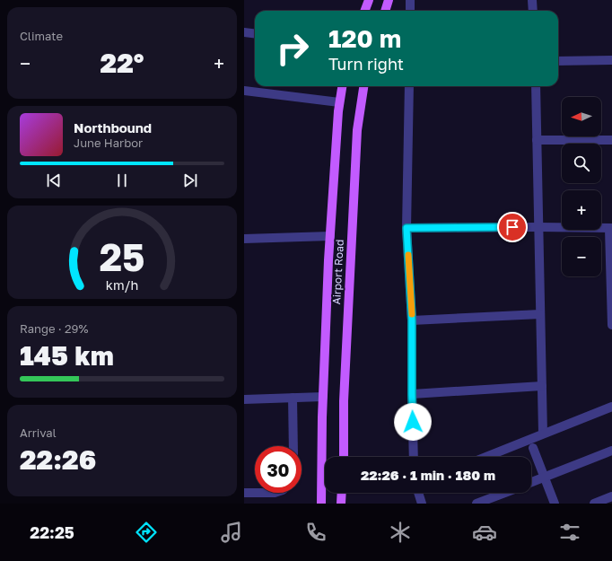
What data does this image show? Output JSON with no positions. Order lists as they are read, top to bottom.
{
  "streets": {
    "main road": ["Airport Road"]
  },
  "north": "left",
  "page": {
    "tile": [
      "Climate",
      ["Range · 29%", "145 km"],
      ["Arrival", "22:26"]
    ],
    "turn": ["120 m", "Turn right"],
    "heat": ["−", "22°", "+"],
    "map_buttons": ["+", "−"],
    "song": ["Northbound", "June Harbor"],
    "limit": "30",
    "trip": "22:26 · 1 min · 180 m",
    "tabs": "22:25",
    "gauge": ["25", "km/h"]
  }
}
